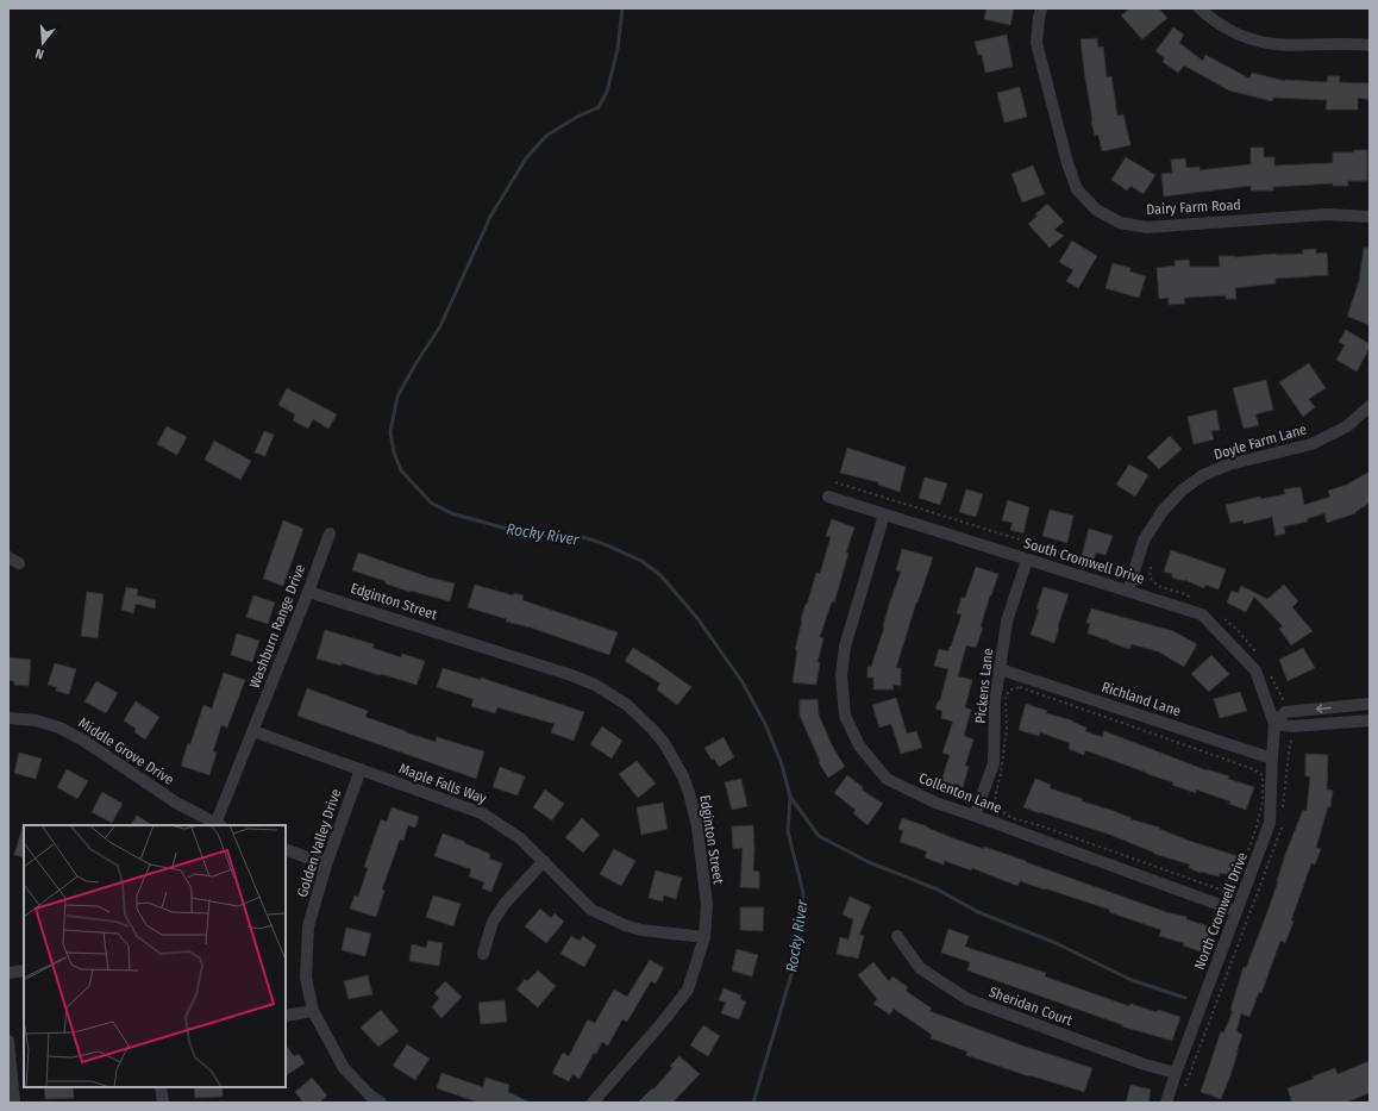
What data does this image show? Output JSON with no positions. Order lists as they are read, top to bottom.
{
  "streets": {
    "street": [
      "Dairy Farm Road",
      "Doyle Farm Lane",
      "South Cromwell Drive",
      "Edginton Street",
      "Washburn Range Drive",
      "Pickens Lane",
      "Richland Lane",
      "Middle Grove Drive",
      "Maple Falls Way",
      "Collenton Lane",
      "Golden Valley Drive",
      "North Cromwell Drive",
      "Sheridan Court"
    ]
  },
  "crossings": [
    ["Doyle Farm Lane", "South Cromwell Drive"],
    ["South Cromwell Drive", "Pickens Lane"],
    ["South Cromwell Drive", "Collenton Lane"],
    ["South Cromwell Drive", "North Cromwell Drive"],
    ["Edginton Street", "Washburn Range Drive"],
    ["Edginton Street", "Maple Falls Way"],
    ["Washburn Range Drive", "Maple Falls Way"],
    ["Pickens Lane", "Richland Lane"],
    ["Pickens Lane", "Collenton Lane"],
    ["Richland Lane", "North Cromwell Drive"],
    ["Maple Falls Way", "Golden Valley Drive"],
    ["Collenton Lane", "North Cromwell Drive"],
    ["North Cromwell Drive", "Sheridan Court"]
  ],
  "water": ["Rocky River"],
  "north": "bottom"
}
